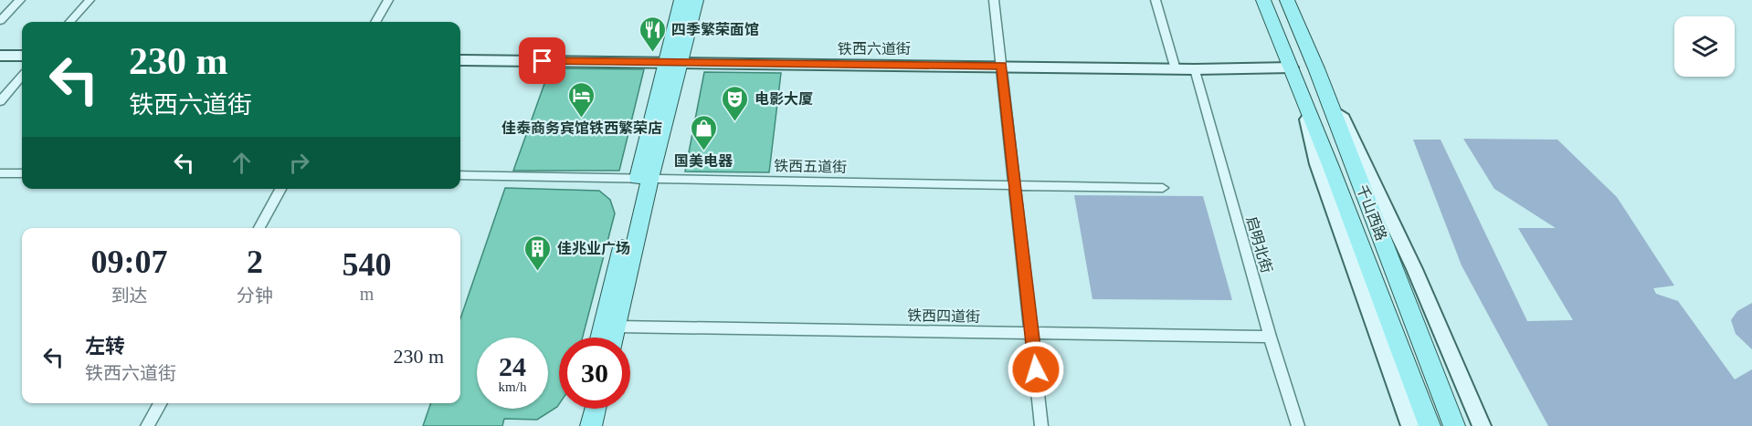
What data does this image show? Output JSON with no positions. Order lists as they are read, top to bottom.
{
  "streets": {
    "main road": ["铁西六道街", "千山西路"],
    "street": ["铁西五道街", "启明北街", "铁西四道街"]
  },
  "crossings": [
    ["铁西六道街", "千山西路"],
    ["铁西六道街", "启明北街"],
    ["启明北街", "铁西四道街"]
  ],
  "places": {
    "restaurant": ["四季繁荣面馆"],
    "hotel": ["佳泰商务宾馆铁西繁荣店"],
    "theatre": ["电影大厦"],
    "shop": ["国美电器"],
    "building": ["佳兆业广场"]
  },
  "page": {
    "turn": ["230 m", "铁西六道街"],
    "eta": [
      "09:07",
      "到达",
      "2",
      "分钟",
      "540",
      "m"
    ],
    "list": [
      {
        "name": "左转",
        "note": "铁西六道街",
        "value": "230 m"
      }
    ],
    "speed": "24 km/h",
    "limit": "30"
  }
}
